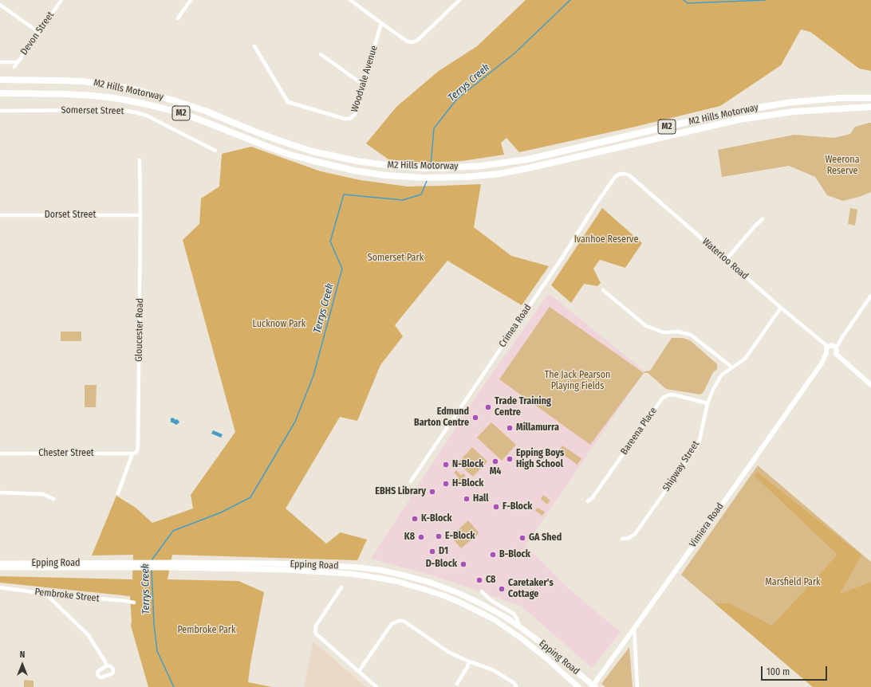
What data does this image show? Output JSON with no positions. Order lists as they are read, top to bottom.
{
  "streets": {
    "highway": ["M2 Hills Motorway", "M2"],
    "main road": ["Epping Road"],
    "street": [
      "Devon Street",
      "Woodvale Avenue",
      "Somerset Street",
      "Dorset Street",
      "Waterloo Road",
      "Crimea Road",
      "Gloucester Road",
      "Bareena Place",
      "Chester Street",
      "Shipway Street",
      "Vimiera Road",
      "Pembroke Street"
    ]
  },
  "crossings": [
    ["Dorset Street", "Gloucester Road"],
    ["Waterloo Road", "Crimea Road"],
    ["Waterloo Road", "Shipway Street"],
    ["Gloucester Road", "Chester Street"],
    ["Bareena Place", "Shipway Street"],
    ["Vimiera Road", "Epping Road"]
  ],
  "water": ["Terrys Creek"],
  "parks": [
    "Weerona Reserve",
    "Ivanhoe Reserve",
    "Somerset Park",
    "Lucknow Park",
    "The Jack Pearson Playing Fields",
    "Marsfield Park",
    "Pembroke Park"
  ],
  "places": [
    "Trade Training Centre",
    "Edmund Barton Centre",
    "Millamurra",
    "Epping Boys High School",
    "M4",
    "N-Block",
    "H-Block",
    "EBHS Library",
    "Hall",
    "F-Block",
    "K-Block",
    "E-Block",
    "K8",
    "GA Shed",
    "D1",
    "B-Block",
    "D-Block",
    "C8",
    "Caretaker's Cottage"
  ],
  "scale_bar": "100 m",
  "north": "top"
}
